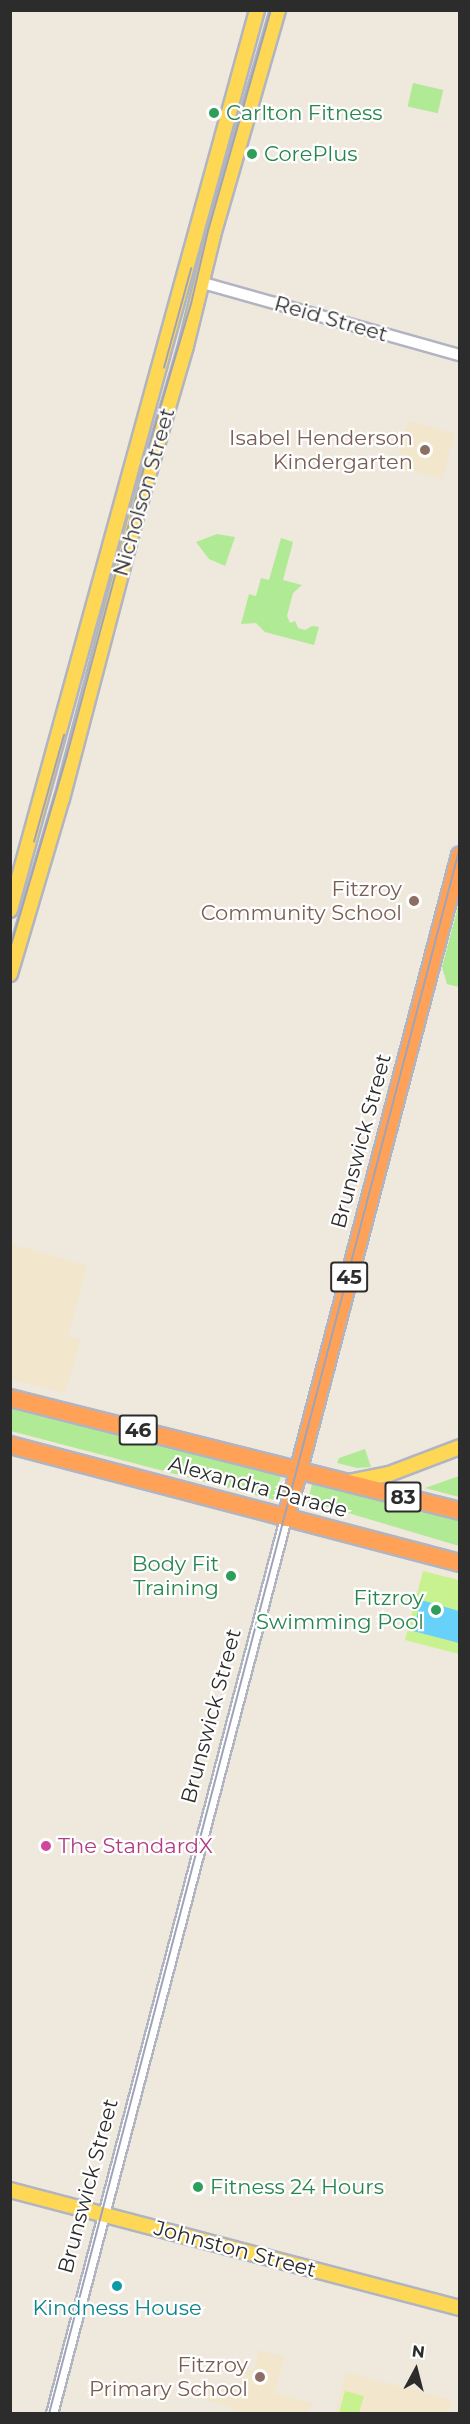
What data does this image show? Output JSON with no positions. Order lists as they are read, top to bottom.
{
  "streets": {
    "highway": [
      "Brunswick Street",
      "45",
      "46",
      "Alexandra Parade",
      "83"
    ],
    "main road": ["Nicholson Street", "Johnston Street"],
    "street": ["Reid Street"]
  },
  "crossings": [
    ["Reid Street", "Nicholson Street"],
    ["Brunswick Street", "Alexandra Parade"],
    ["Brunswick Street", "Johnston Street"],
    ["46", "Alexandra Parade"]
  ],
  "places": [
    "Carlton Fitness",
    "CorePlus",
    "Isabel Henderson Kindergarten",
    "Fitzroy Community School",
    "Body Fit Training",
    "Fitzroy Swimming Pool",
    "The StandardX",
    "Fitness 24 Hours",
    "Kindness House",
    "Fitzroy Primary School"
  ],
  "north": "top"
}
